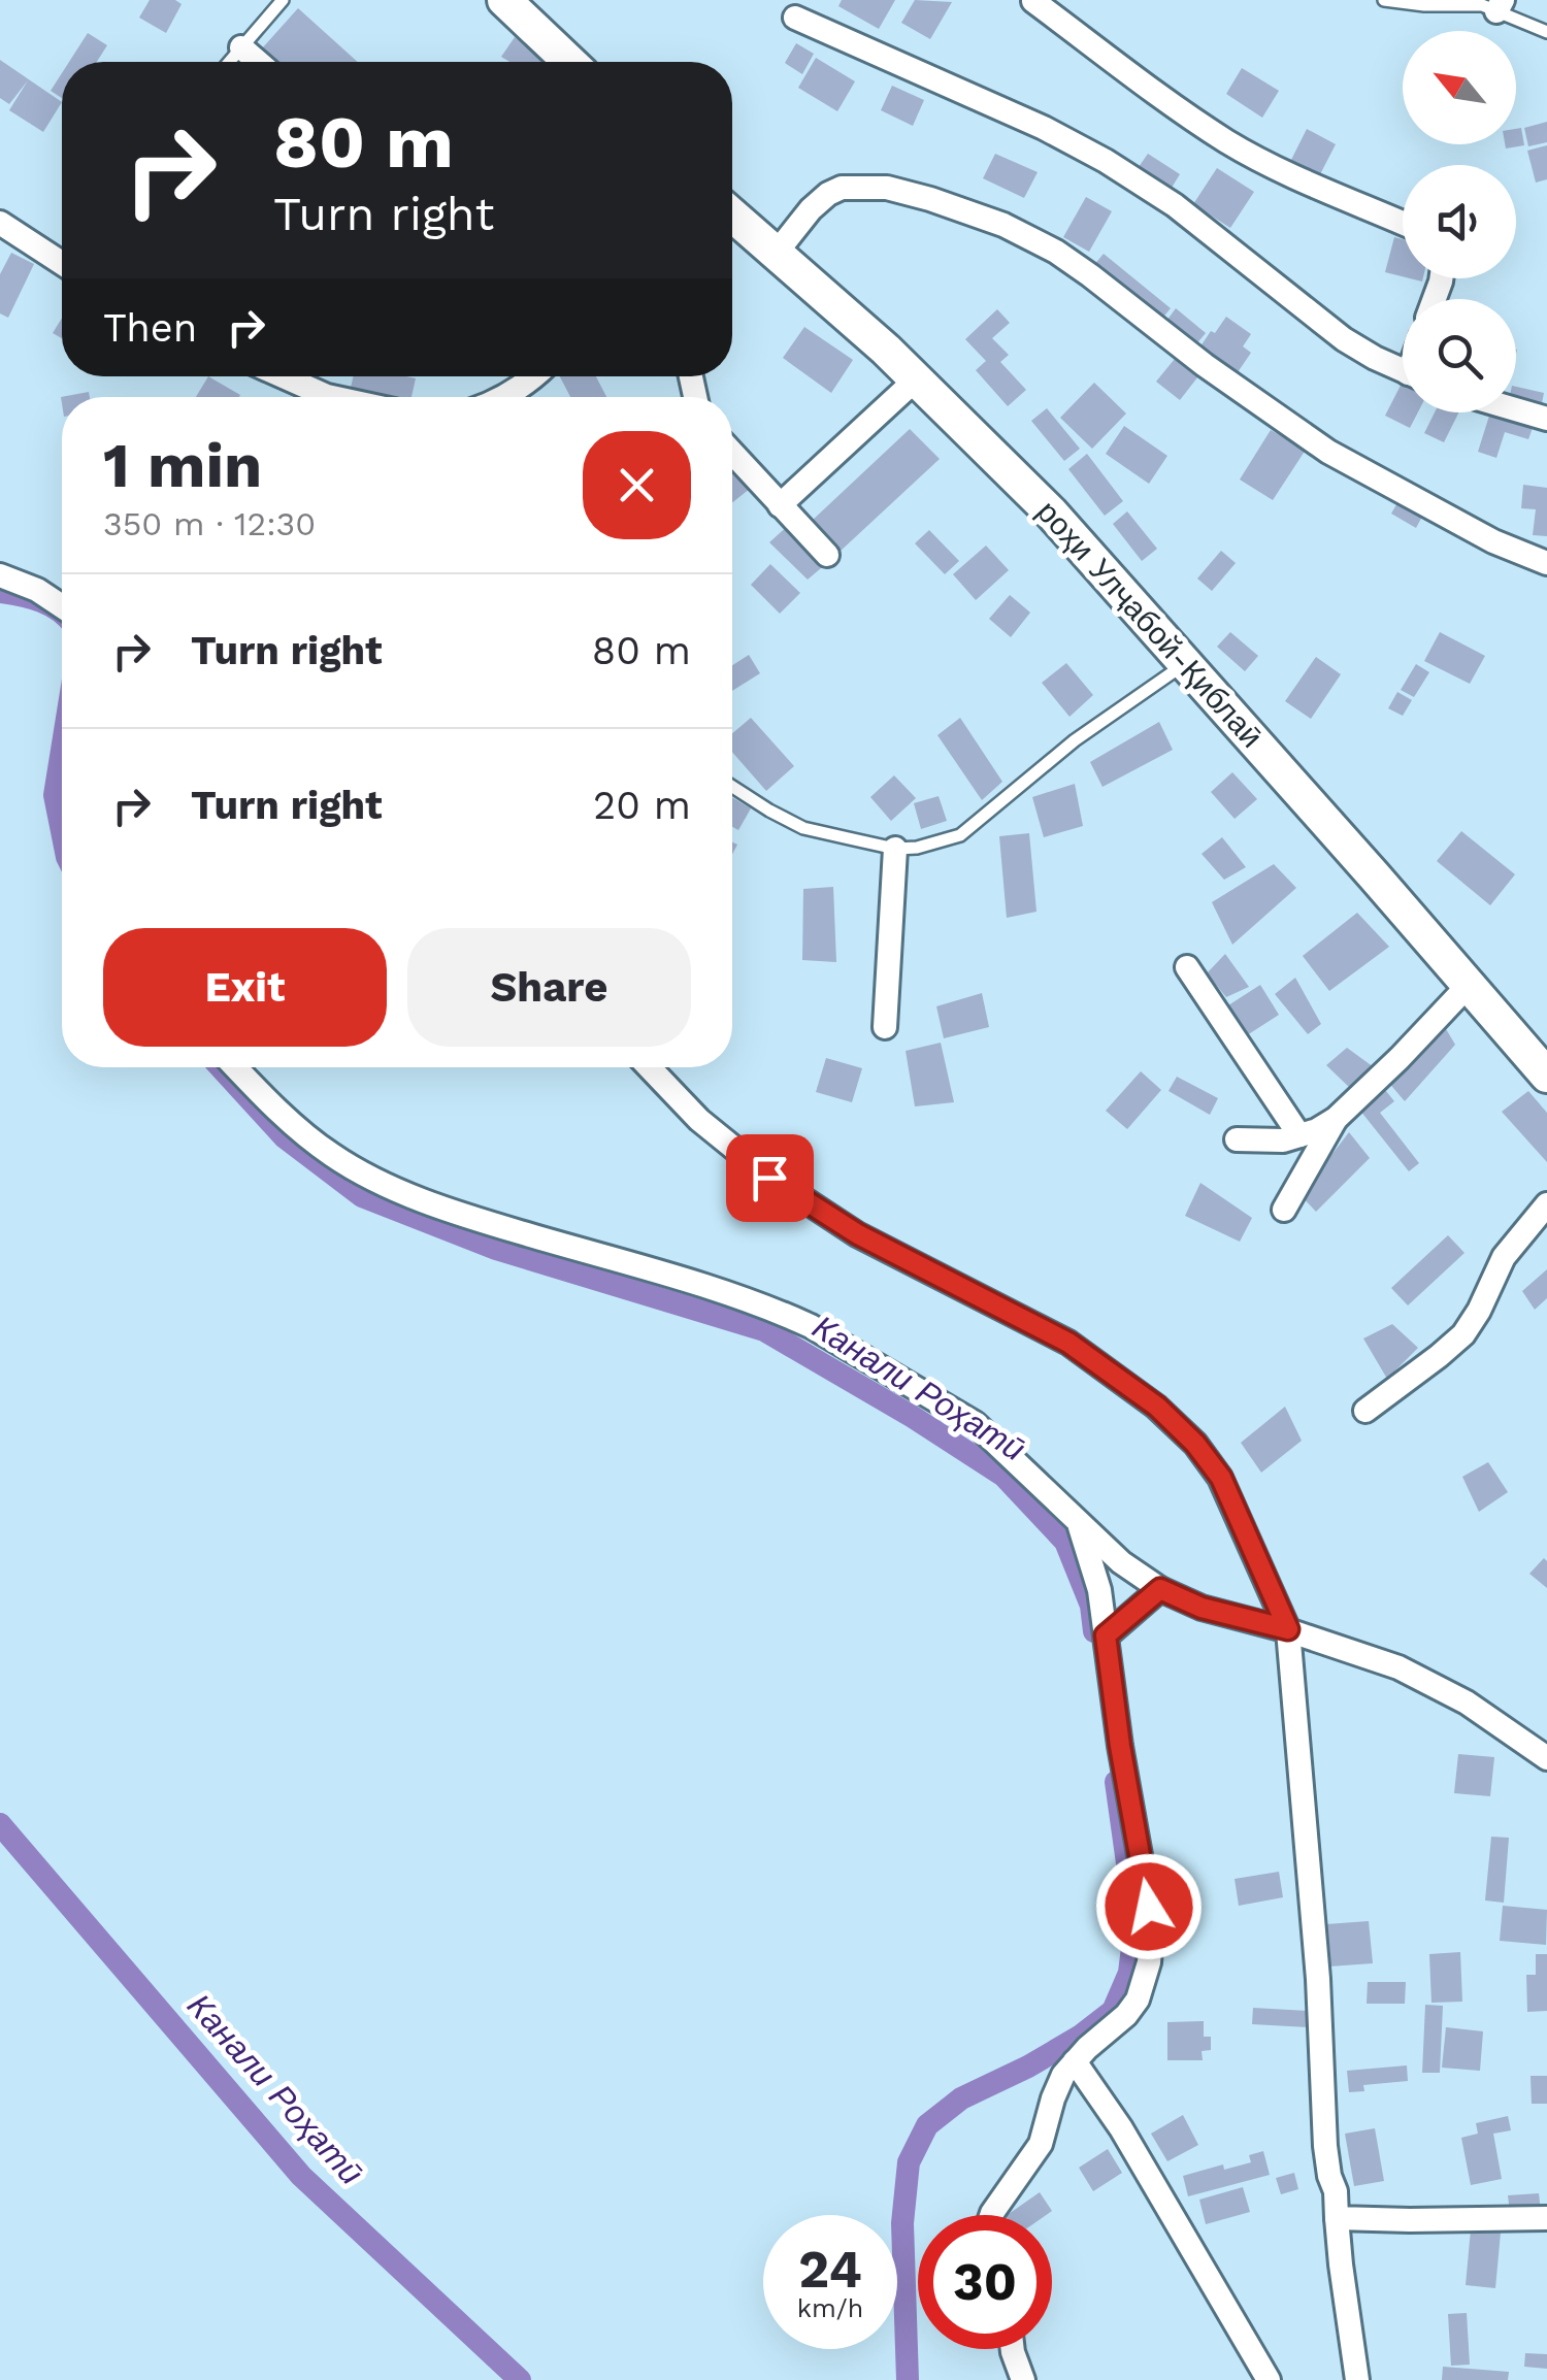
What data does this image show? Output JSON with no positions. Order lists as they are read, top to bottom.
{
  "streets": {
    "street": ["роҳи Улҷабой-Қиблаӣ"]
  },
  "water": ["Канали Роҳатӣ"],
  "north": "top left",
  "page": {
    "turn": ["80 m", "Turn right"],
    "then": "Then",
    "heading": ["1 min", "350 m · 12:30"],
    "list": [
      {
        "name": "Turn right",
        "value": "80 m"
      },
      {
        "name": "Turn right",
        "value": "20 m"
      }
    ],
    "buttons": ["Exit", "Share"],
    "speed": "24 km/h",
    "limit": "30"
  }
}
